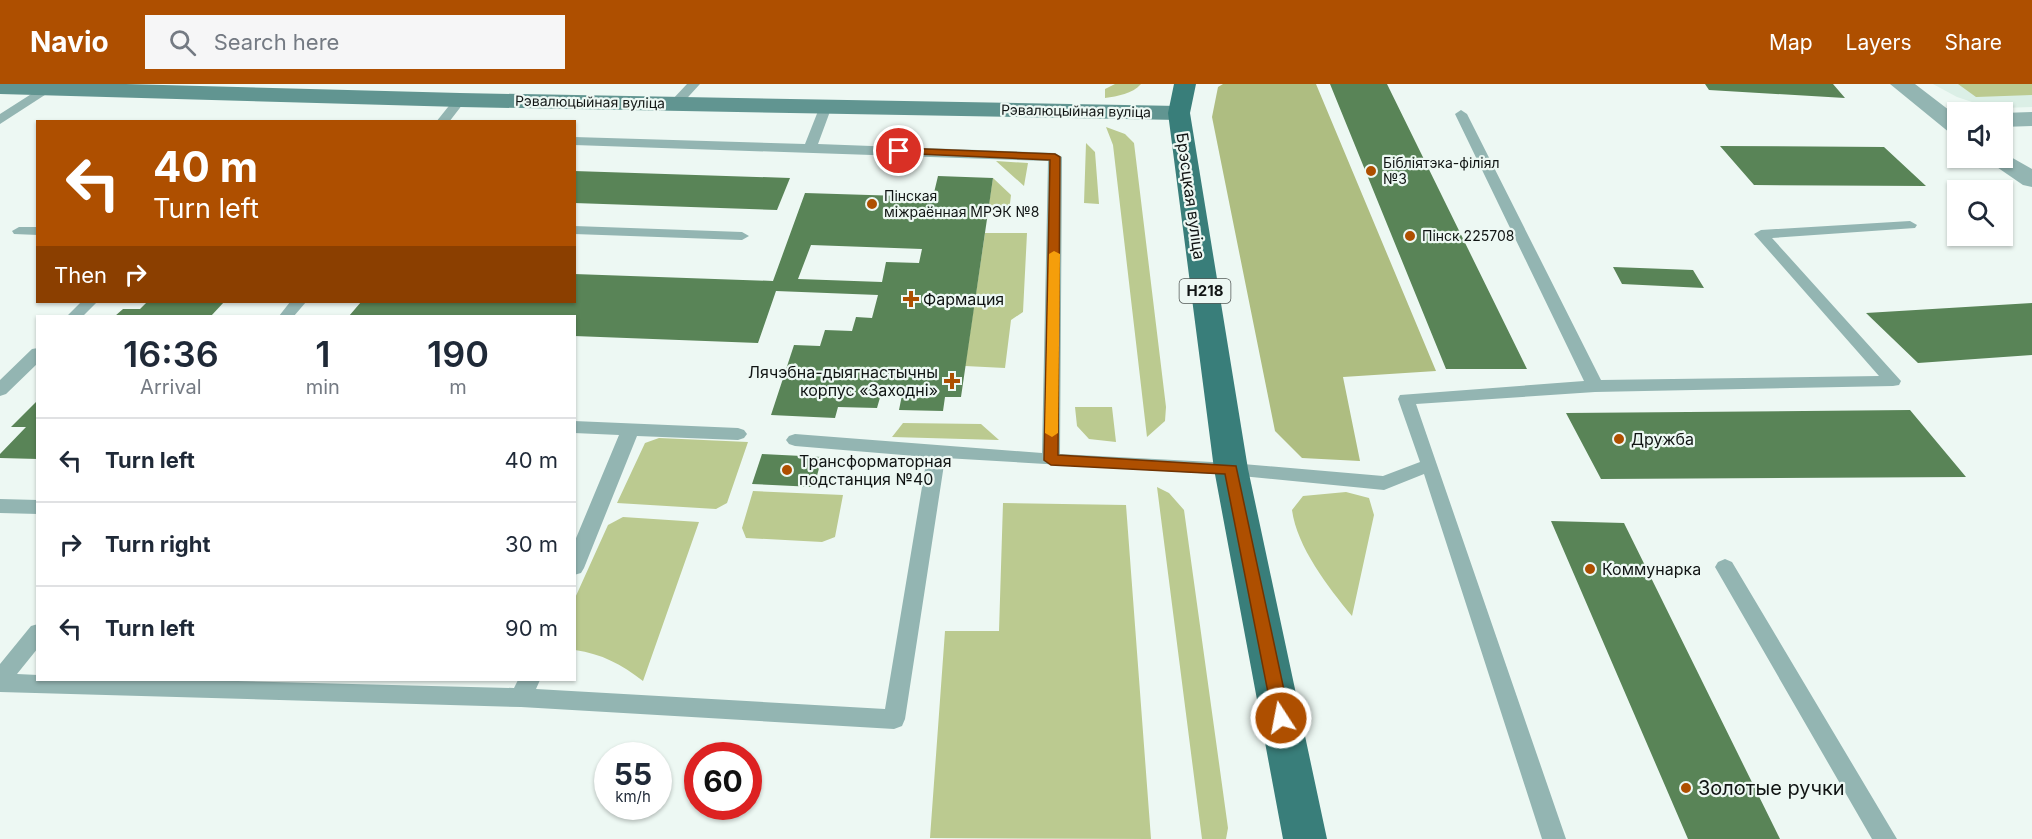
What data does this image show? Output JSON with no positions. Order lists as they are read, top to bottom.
{
  "streets": {
    "main road": ["Брэсцкая вуліца", "Н218"],
    "street": ["Рэвалюцыйная вуліца"]
  },
  "crossings": [
    ["Рэвалюцыйная вуліца", "Брэсцкая вуліца"]
  ],
  "places": {
    "other": [
      "Бібліятэка-філіял №3",
      "Пінская міжраённая МРЭК №8",
      "Пінск 225708",
      "Дружба",
      "Трансформаторная подстанция №40",
      "Коммунарка",
      "Золотые ручки"
    ],
    "health": ["Фармация", "Лячэбна-дыягнастычны корпус «Заходні»"]
  },
  "page": {
    "header": "Navio",
    "search": "Search here",
    "nav": ["Map", "Layers", "Share"],
    "turn": ["40 m", "Turn left"],
    "then": "Then",
    "eta": [
      "16:36",
      "Arrival",
      "1",
      "min",
      "190",
      "m"
    ],
    "list": [
      {
        "name": "Turn left",
        "value": "40 m"
      },
      {
        "name": "Turn right",
        "value": "30 m"
      },
      {
        "name": "Turn left",
        "value": "90 m"
      }
    ],
    "speed": "55 km/h",
    "limit": "60"
  }
}
